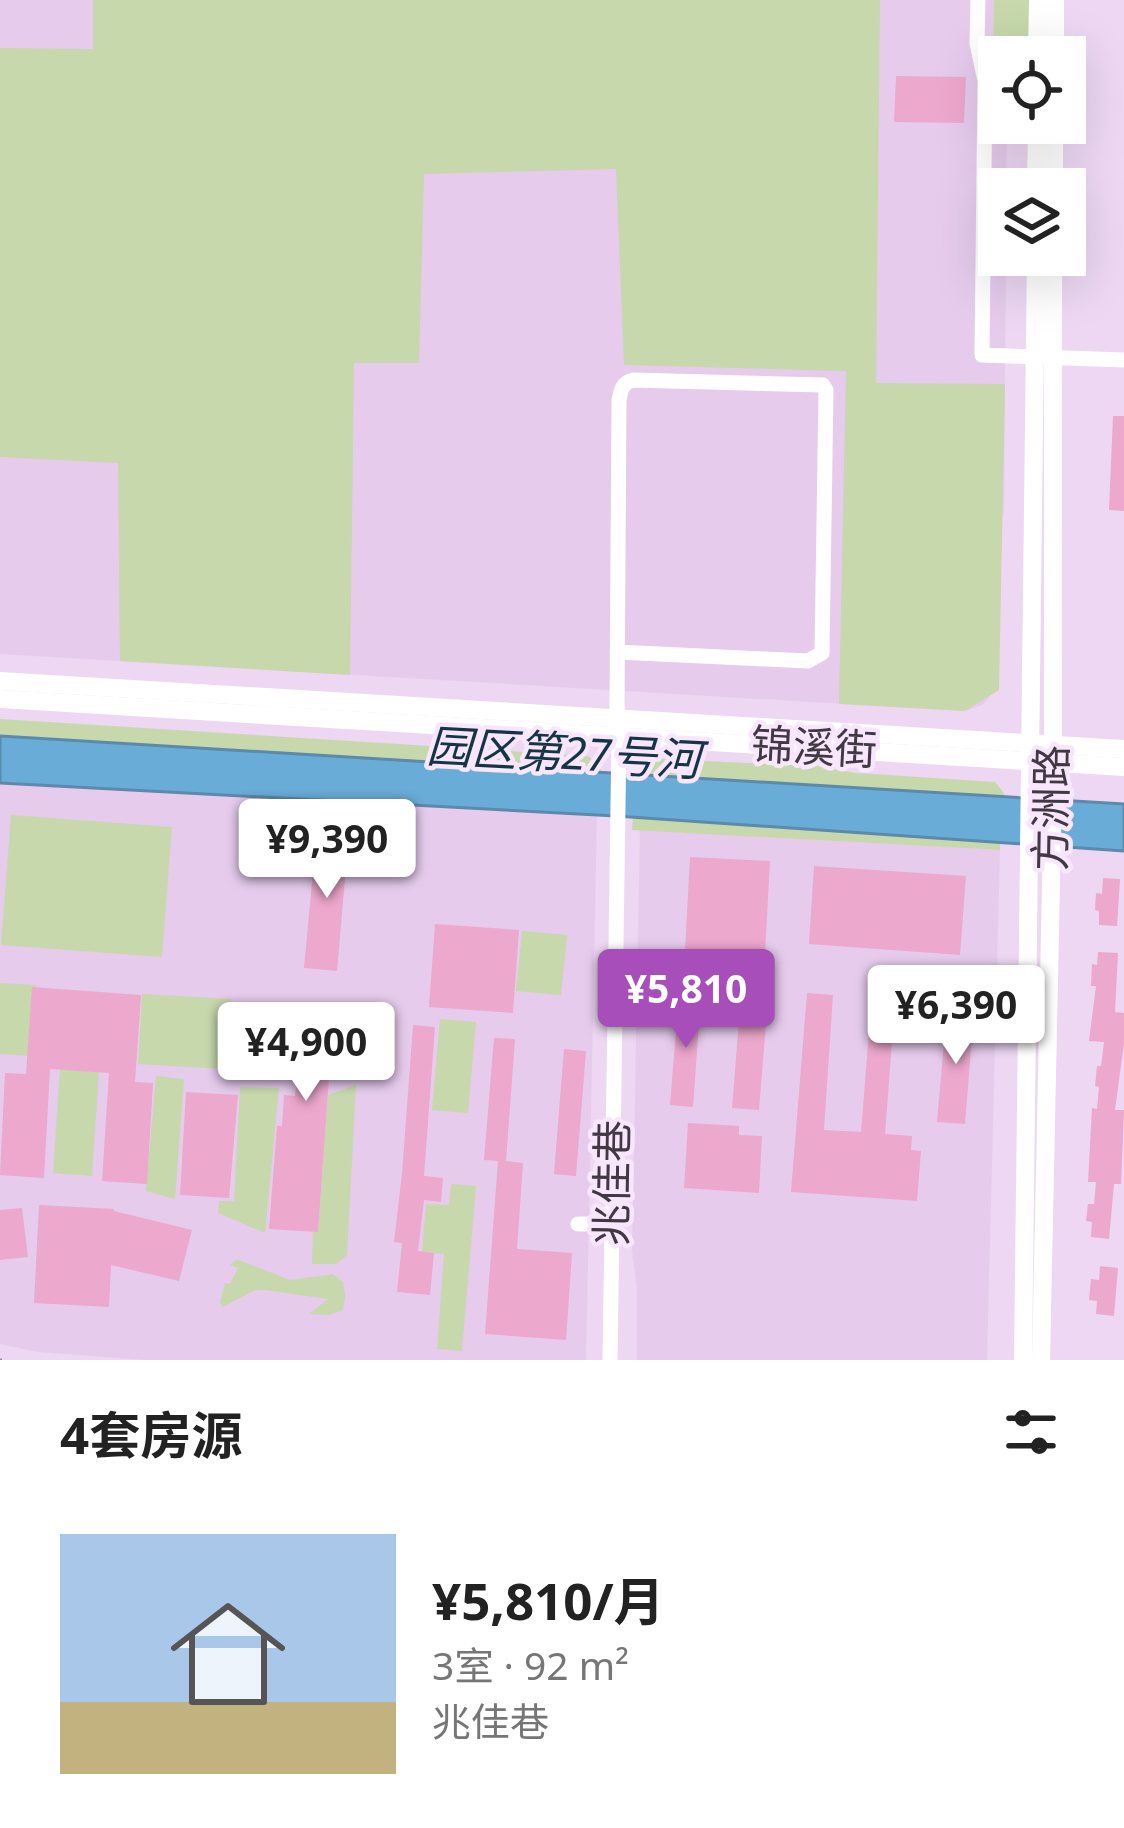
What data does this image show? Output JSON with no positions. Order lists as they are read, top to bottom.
{
  "streets": {
    "main road": ["锦溪街", "方洲路"],
    "street": ["兆佳巷"]
  },
  "crossings": [
    ["锦溪街", "方洲路"],
    ["锦溪街", "兆佳巷"]
  ],
  "water": ["园区第27号河"],
  "page": {
    "price": [
      "¥9,390",
      "¥5,810",
      "¥6,390",
      "¥4,900"
    ],
    "heading": "4套房源",
    "list": [
      {
        "name": "¥5,810/月",
        "note": "3室 · 92 m² · 兆佳巷"
      }
    ]
  }
}
